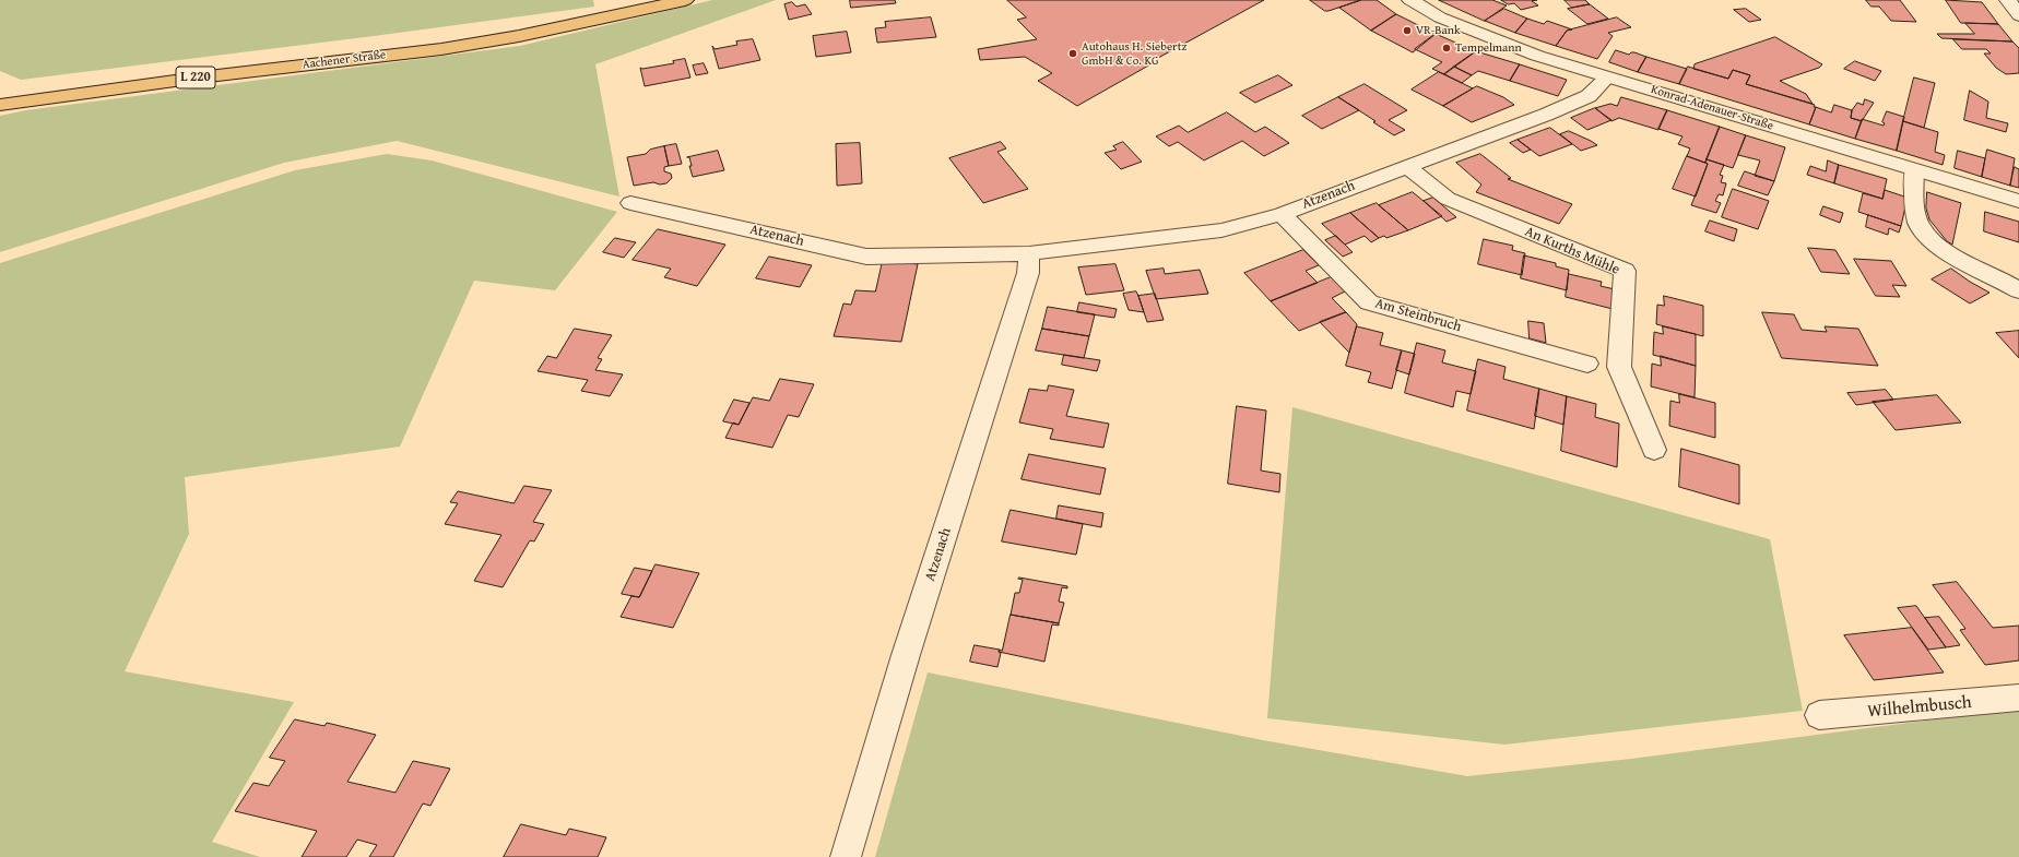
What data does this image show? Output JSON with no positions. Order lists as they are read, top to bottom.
{
  "streets": {
    "main road": ["Aachener Straße", "L 220"],
    "street": [
      "Konrad-Adenauer-Straße",
      "Atzenach",
      "An Kurths Mühle",
      "Am Steinbruch",
      "Wilhelmbusch"
    ]
  },
  "crossings": [
    ["Konrad-Adenauer-Straße", "Atzenach"],
    ["Atzenach", "An Kurths Mühle"],
    ["Atzenach", "Am Steinbruch"]
  ],
  "places": ["VR-Bank", "Tempelmann", "Autohaus H. Siebertz GmbH & Co. KG"]
}
